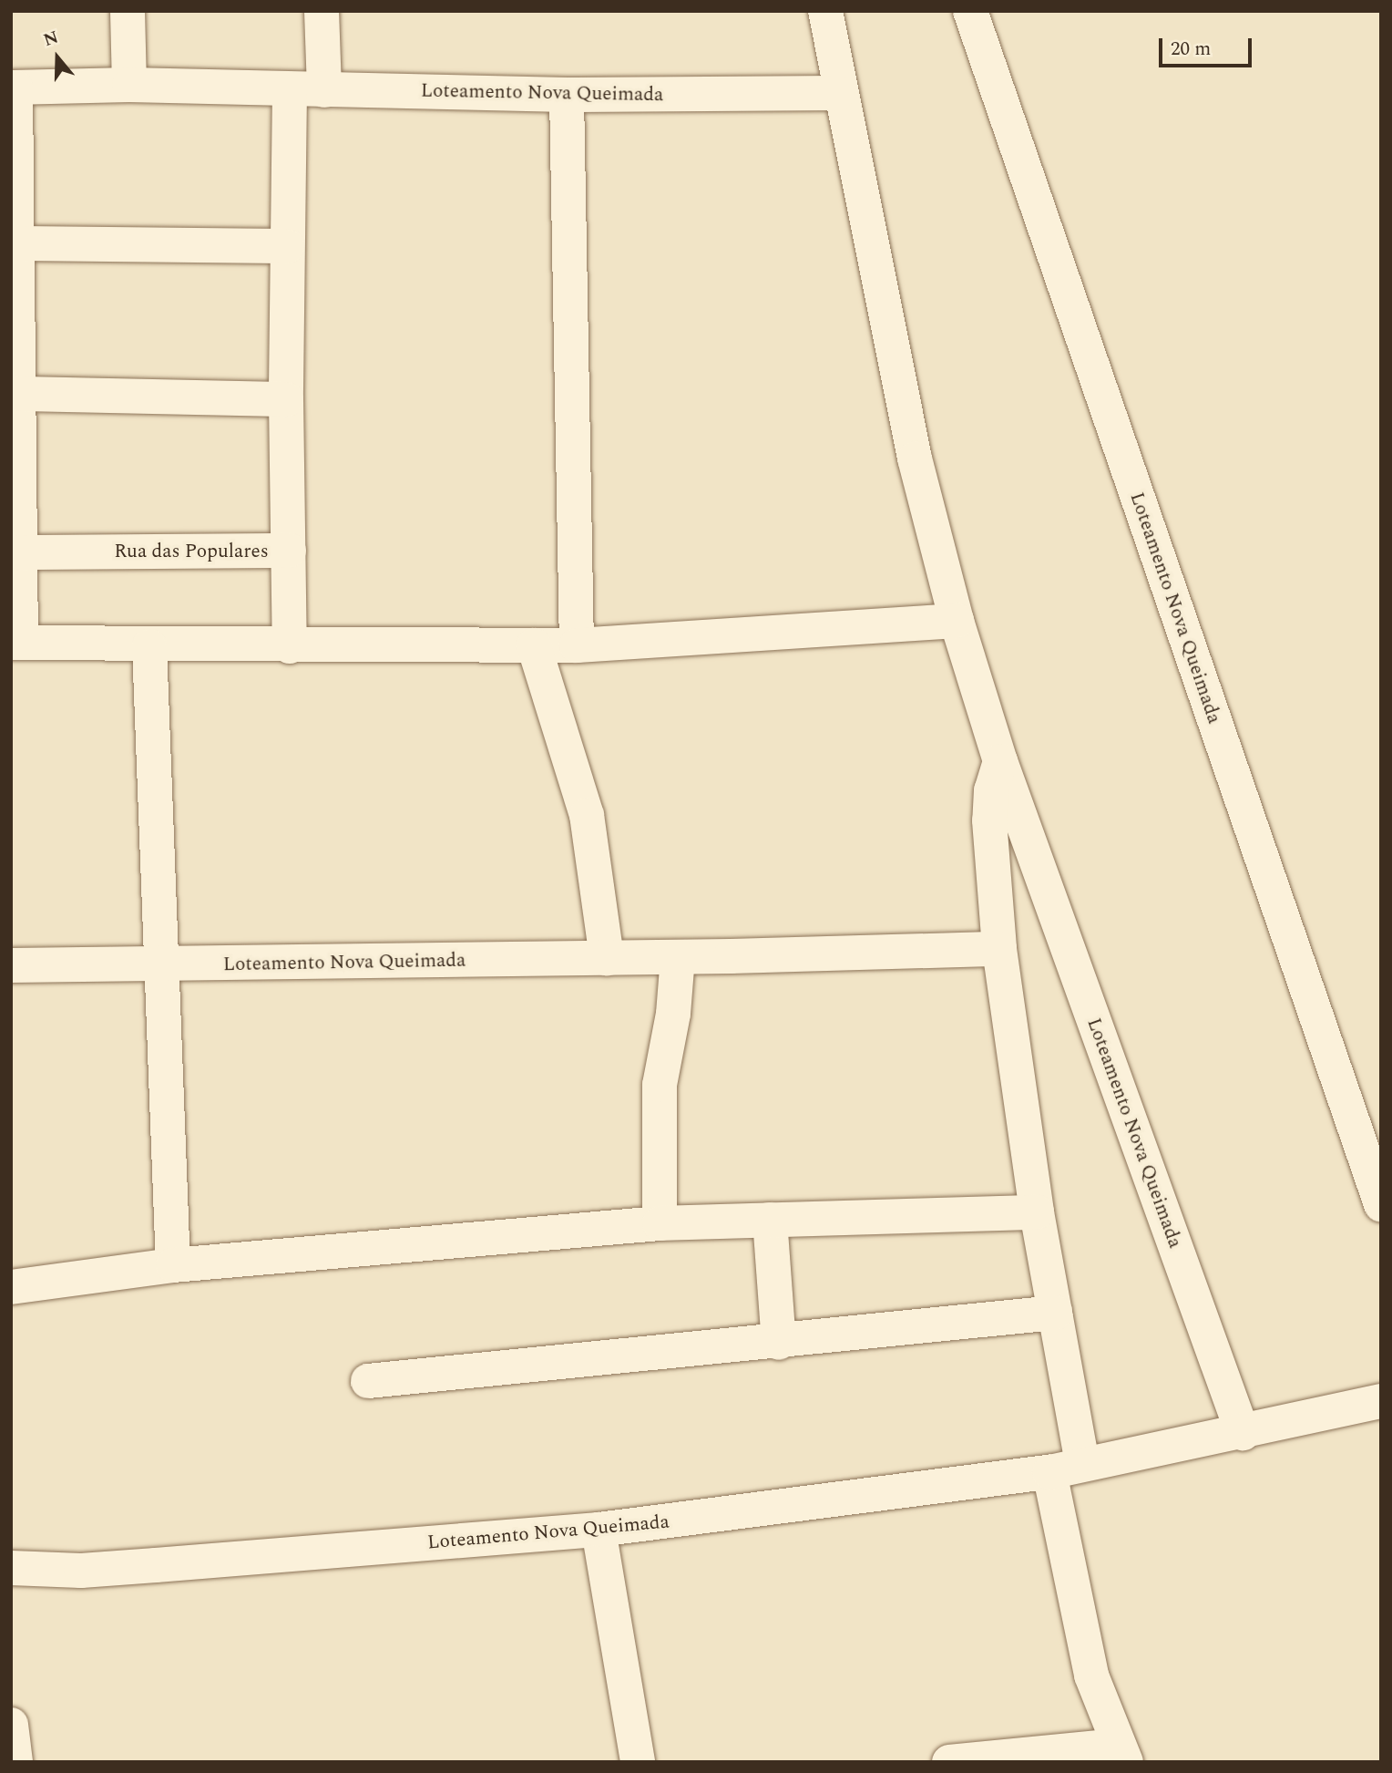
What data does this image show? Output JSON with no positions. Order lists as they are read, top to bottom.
{
  "streets": {
    "street": ["Loteamento Nova Queimada", "Rua das Populares"]
  },
  "scale_bar": "20 m",
  "north": "top"
}
